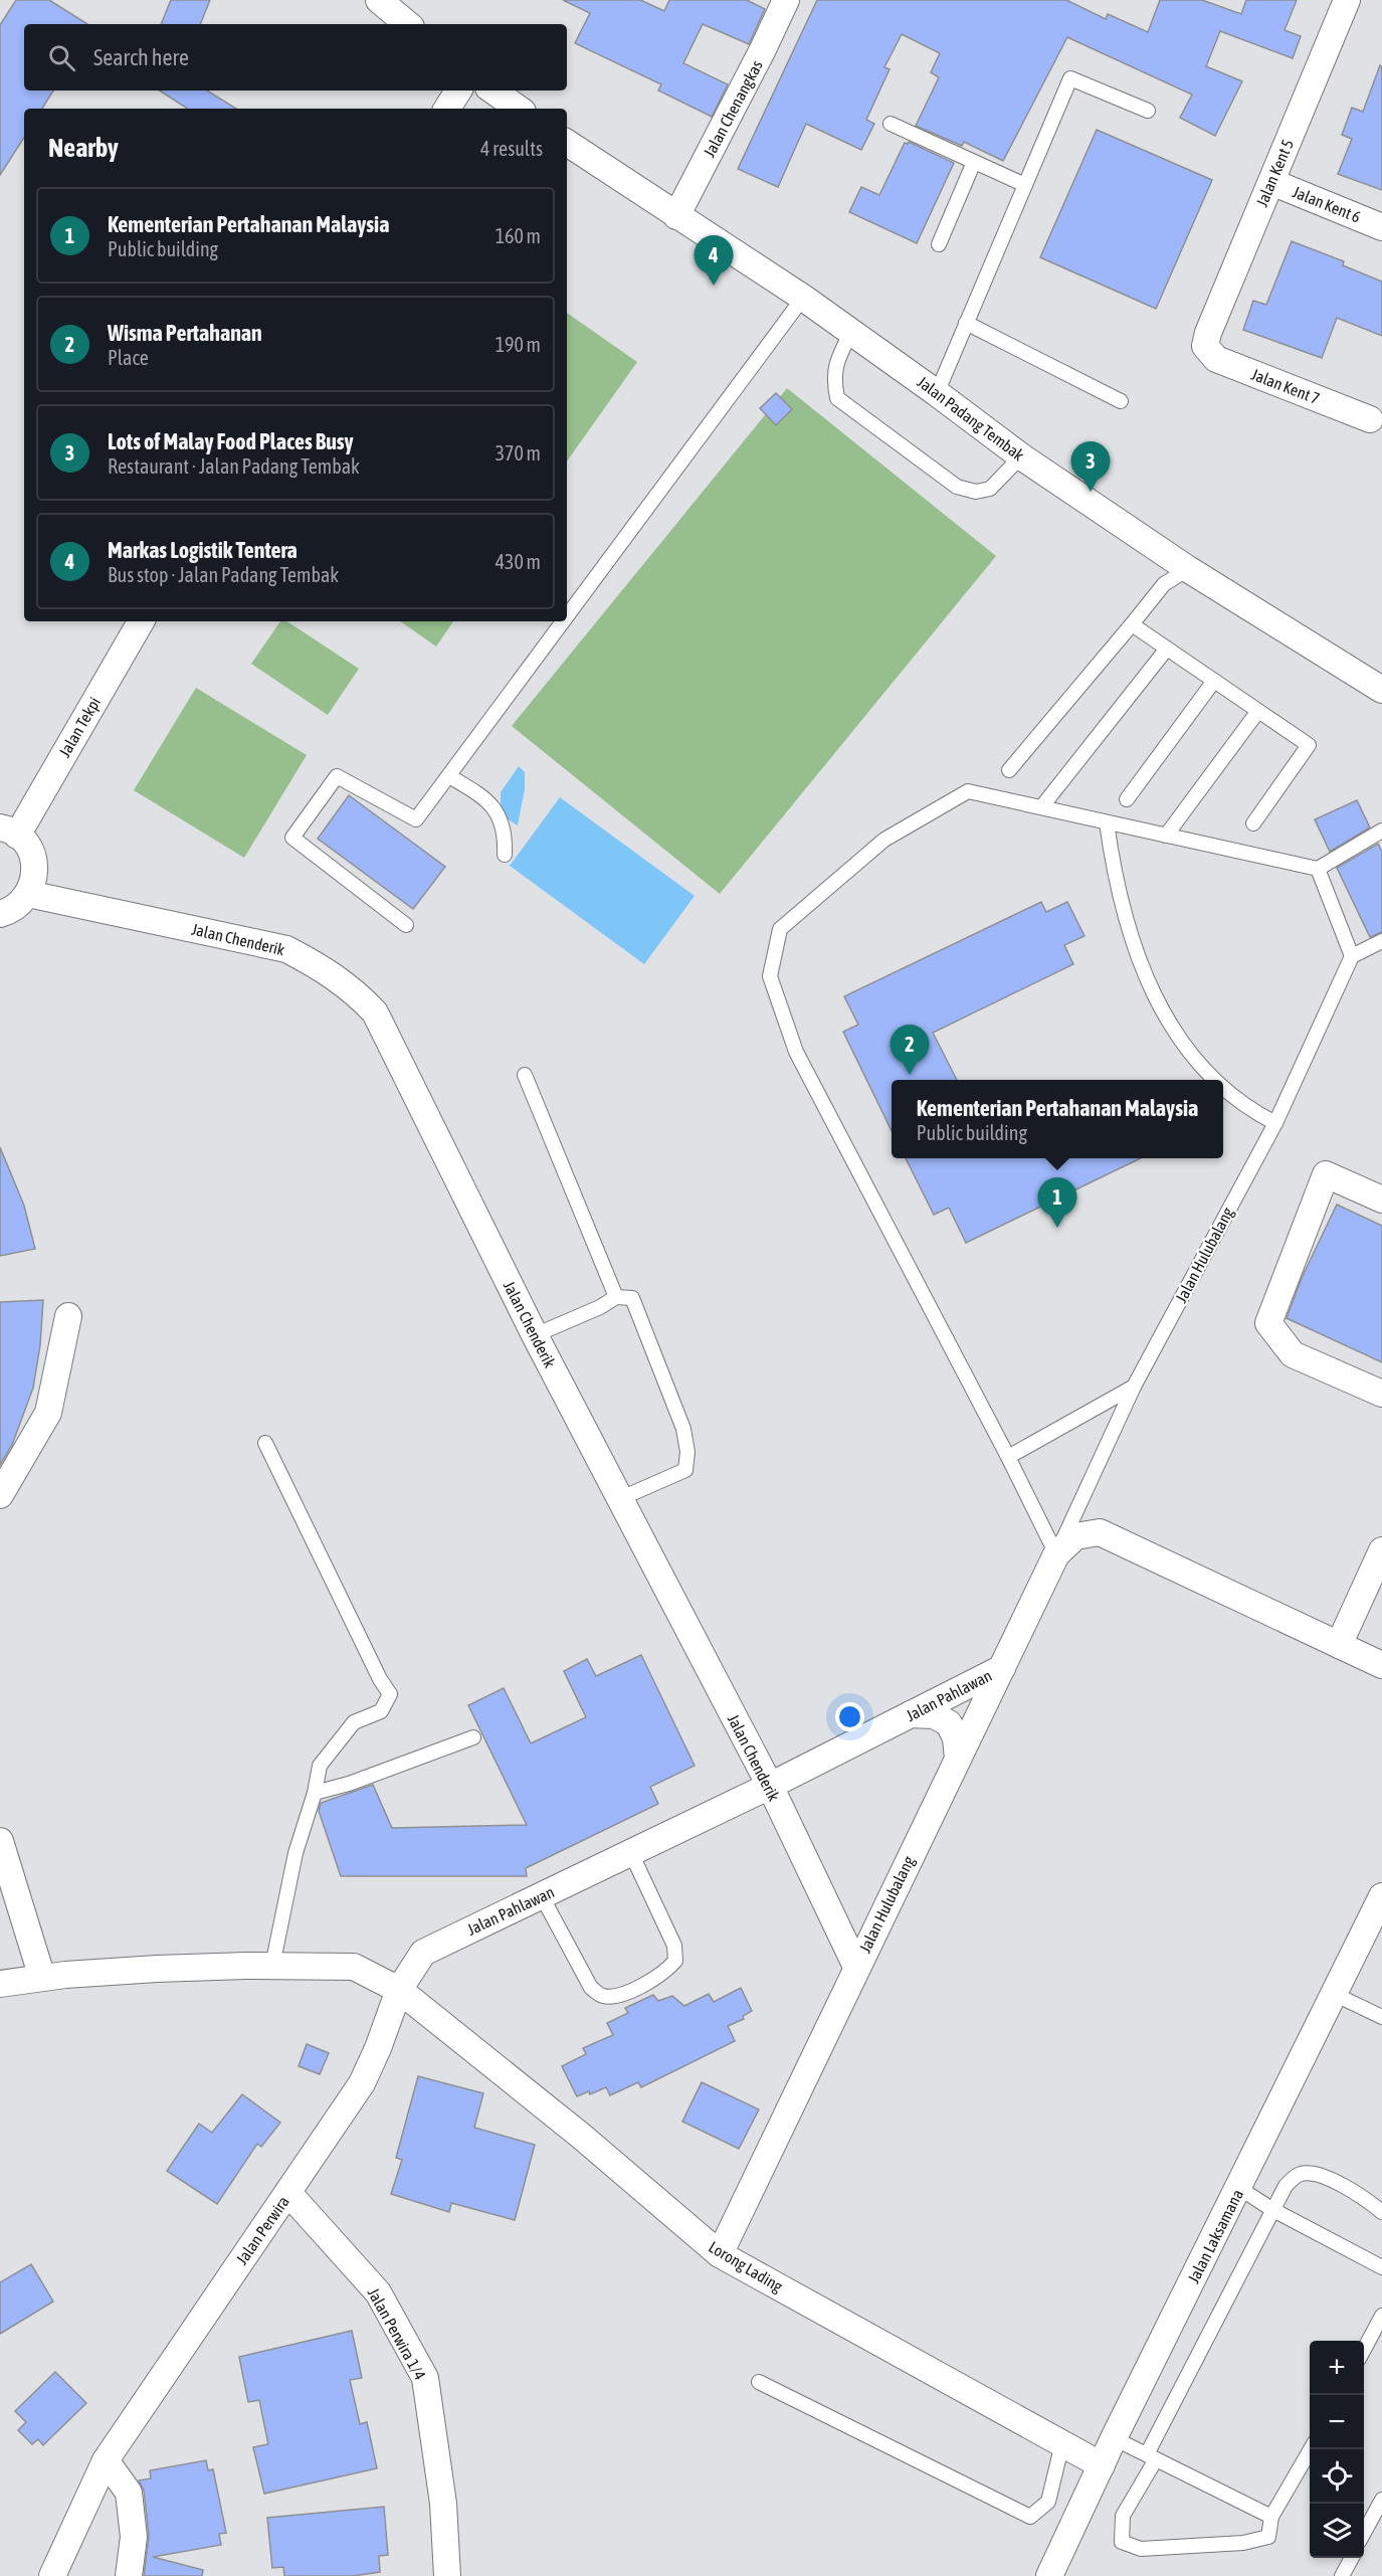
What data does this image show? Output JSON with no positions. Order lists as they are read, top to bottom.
{
  "streets": {
    "street": [
      "Jalan Chenangkas",
      "Jalan Kent 5",
      "Jalan Kent 6",
      "Jalan Kent 7",
      "Jalan Padang Tembak",
      "Jalan Tekpi",
      "Jalan Chenderik",
      "Jalan Hulubalang",
      "Jalan Pahlawan",
      "Jalan Perwira",
      "Jalan Laksamana",
      "Lorong Lading",
      "Jalan Perwira 1/4"
    ]
  },
  "crossings": [
    ["Jalan Chenangkas", "Jalan Padang Tembak"],
    ["Jalan Kent 5", "Jalan Kent 6"],
    ["Jalan Kent 5", "Jalan Kent 7"],
    ["Jalan Chenderik", "Jalan Hulubalang"],
    ["Jalan Chenderik", "Jalan Pahlawan"],
    ["Jalan Hulubalang", "Jalan Pahlawan"],
    ["Jalan Hulubalang", "Lorong Lading"],
    ["Jalan Pahlawan", "Jalan Perwira"],
    ["Jalan Pahlawan", "Lorong Lading"],
    ["Jalan Perwira", "Lorong Lading"],
    ["Jalan Perwira", "Jalan Perwira 1/4"],
    ["Jalan Laksamana", "Lorong Lading"]
  ],
  "page": {
    "search": "Search here",
    "heading": ["Nearby", "4 results"],
    "list": [
      {
        "mark": "1",
        "name": "Kementerian Pertahanan Malaysia",
        "note": "Public building",
        "value": "160 m"
      },
      {
        "mark": "2",
        "name": "Wisma Pertahanan",
        "note": "Place",
        "value": "190 m"
      },
      {
        "mark": "3",
        "name": "Lots of Malay Food Places Busy",
        "note": "Restaurant · Jalan Padang Tembak",
        "value": "370 m"
      },
      {
        "mark": "4",
        "name": "Markas Logistik Tentera",
        "note": "Bus stop · Jalan Padang Tembak",
        "value": "430 m"
      }
    ],
    "pins": [
      "4",
      "3",
      "2",
      "1"
    ],
    "popup": ["Kementerian Pertahanan Malaysia", "Public building"],
    "map_buttons": ["+", "−"]
  }
}
